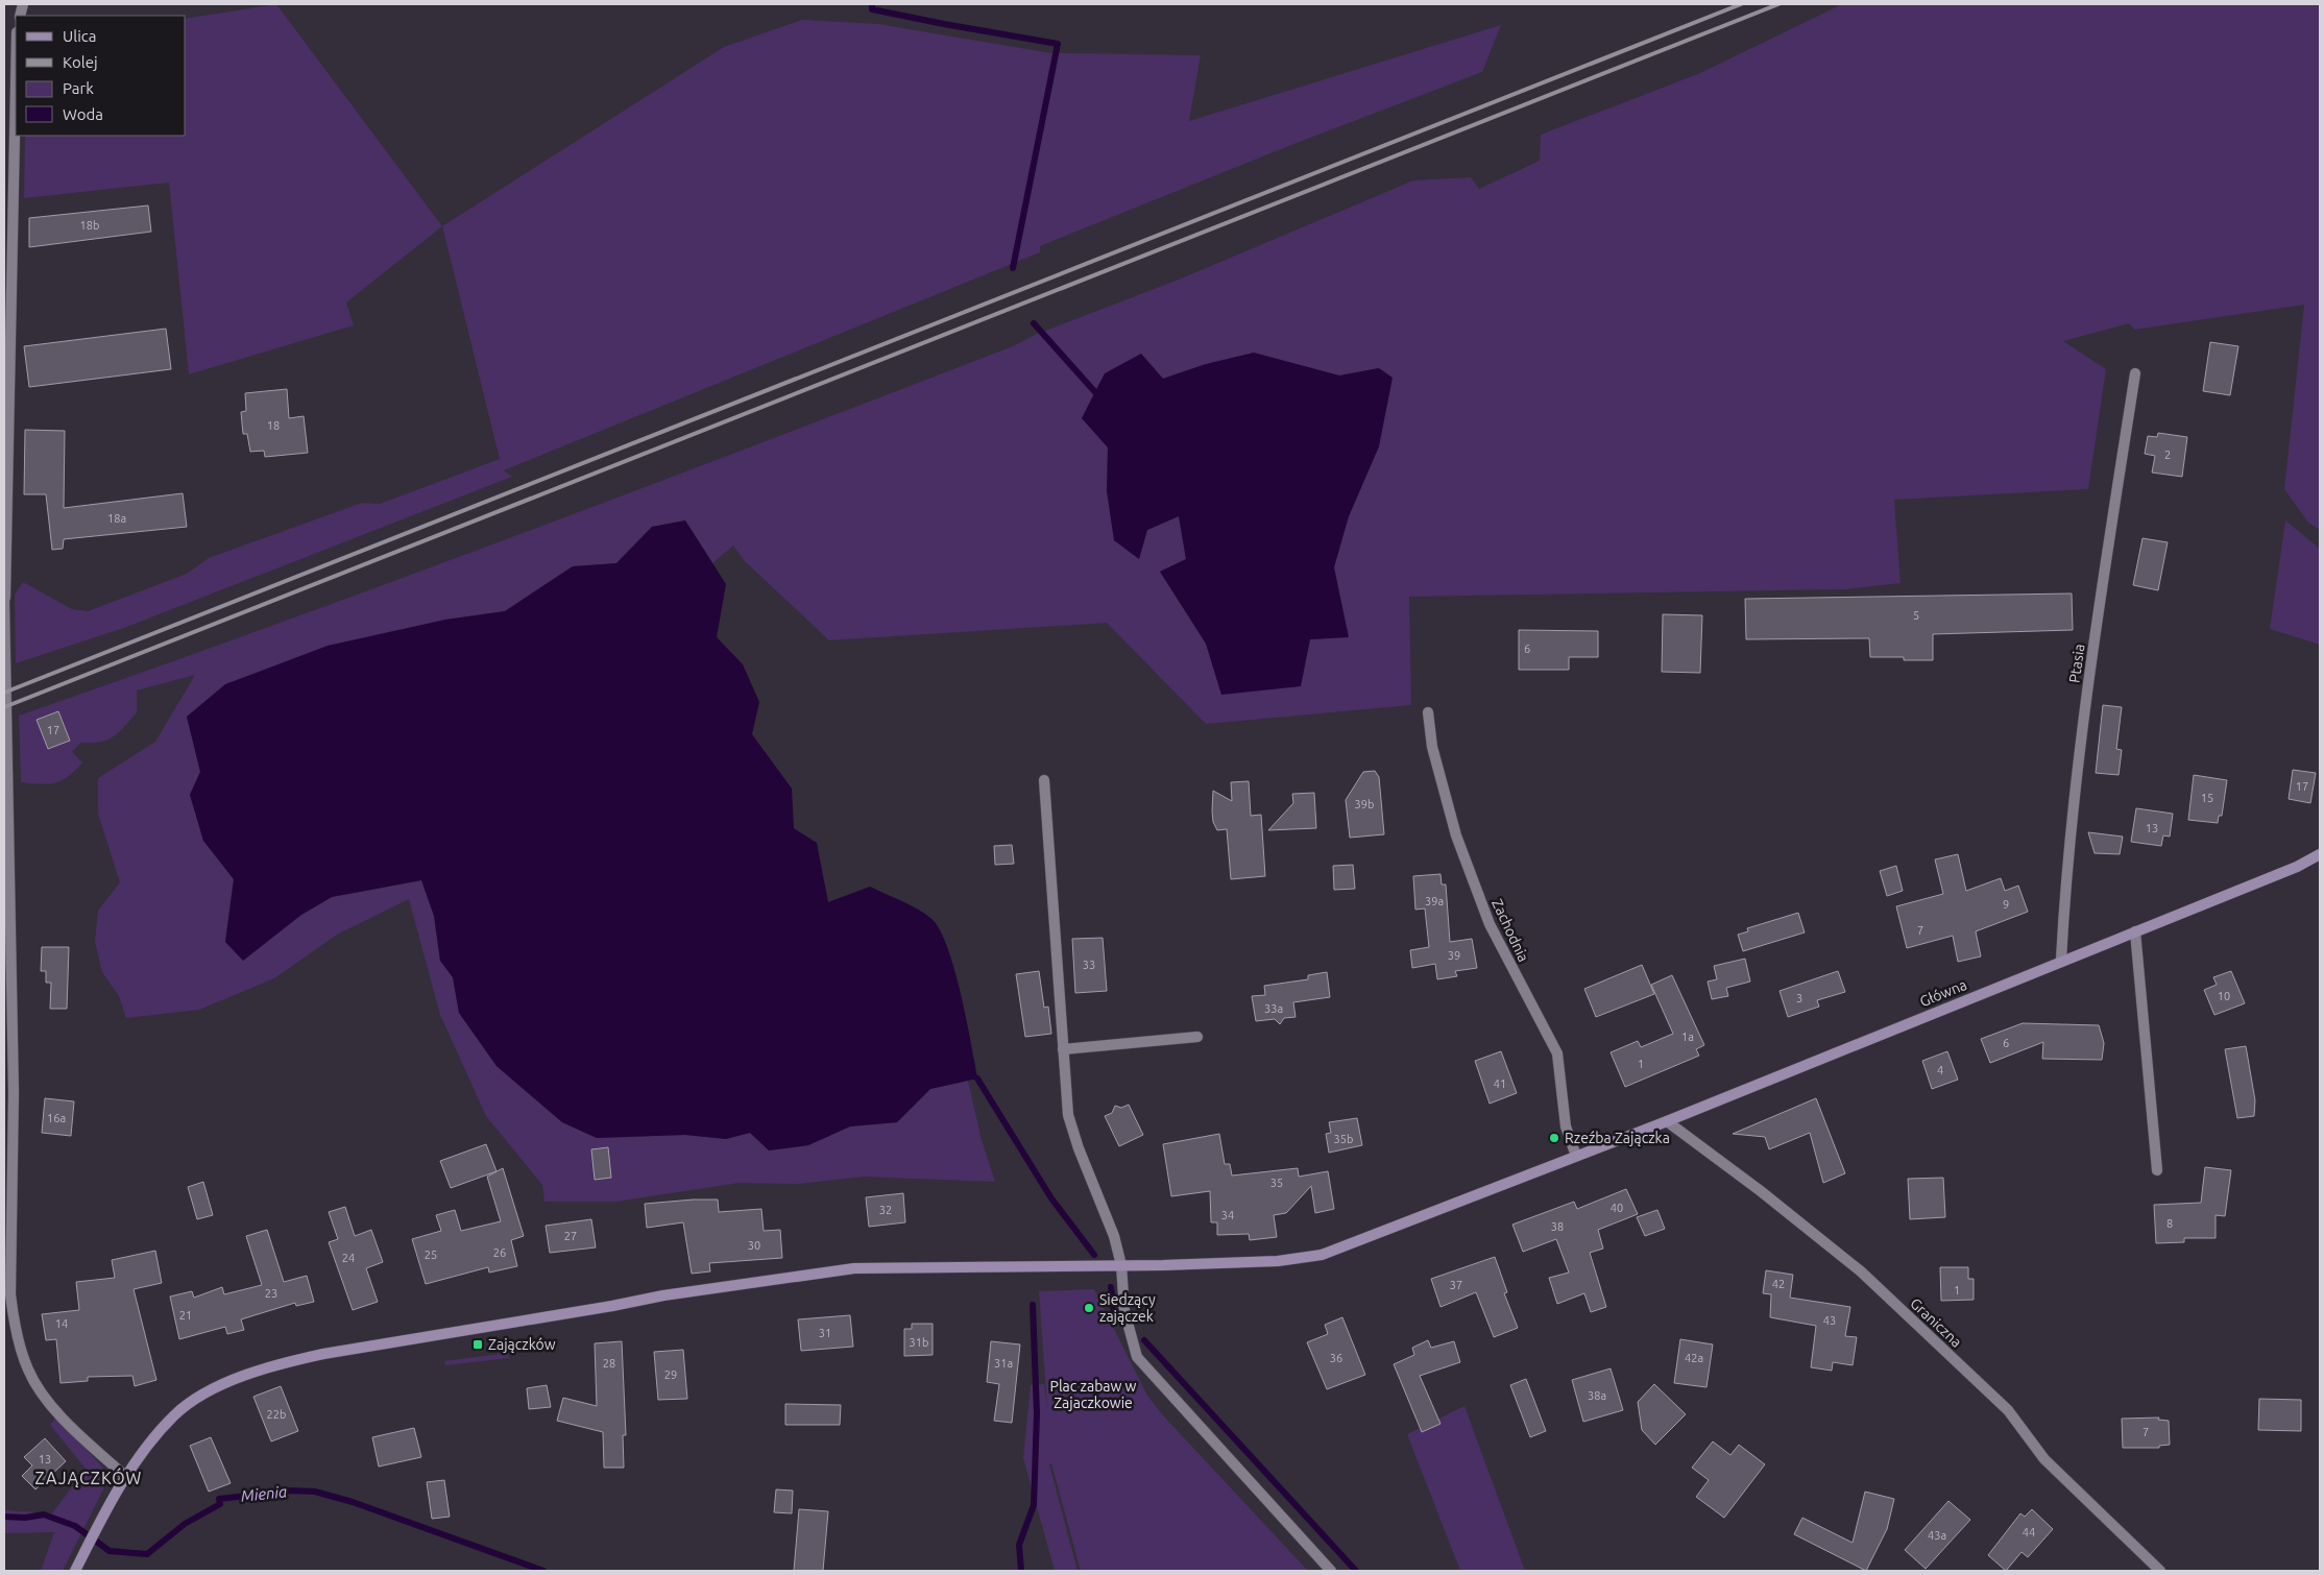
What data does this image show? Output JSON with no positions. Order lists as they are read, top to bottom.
{
  "streets": {
    "main road": ["Główna"],
    "street": ["Ptasia", "Zachodnia", "Graniczna"]
  },
  "crossings": [
    ["Ptasia", "Główna"],
    ["Zachodnia", "Główna"],
    ["Główna", "Graniczna"]
  ],
  "districts": ["ZAJĄCZKÓW"],
  "water": ["Mienia"],
  "parks": ["Plac zabaw w Zajaczkowie"],
  "places": {
    "other": ["Rzeźba Zajączka", "Siedzący zajączek"],
    "transit": ["Zajączków"]
  },
  "house_numbers": [
    "18b",
    "18",
    "2",
    "18a",
    "5",
    "6",
    "17",
    "17",
    "15",
    "39b",
    "13",
    "39a",
    "9",
    "7",
    "39",
    "33",
    "10",
    "3",
    "33a",
    "1a",
    "6",
    "1",
    "4",
    "41",
    "16a",
    "35b",
    "35",
    "40",
    "32",
    "34",
    "8",
    "38",
    "27",
    "30",
    "26",
    "25",
    "24",
    "42",
    "37",
    "1",
    "23",
    "21",
    "43",
    "14",
    "31",
    "31b",
    "36",
    "42a",
    "28",
    "31a",
    "29",
    "38a",
    "22b",
    "7",
    "13",
    "44",
    "43a"
  ],
  "legend": [
    "Ulica",
    "Kolej",
    "Park",
    "Woda"
  ]
}
